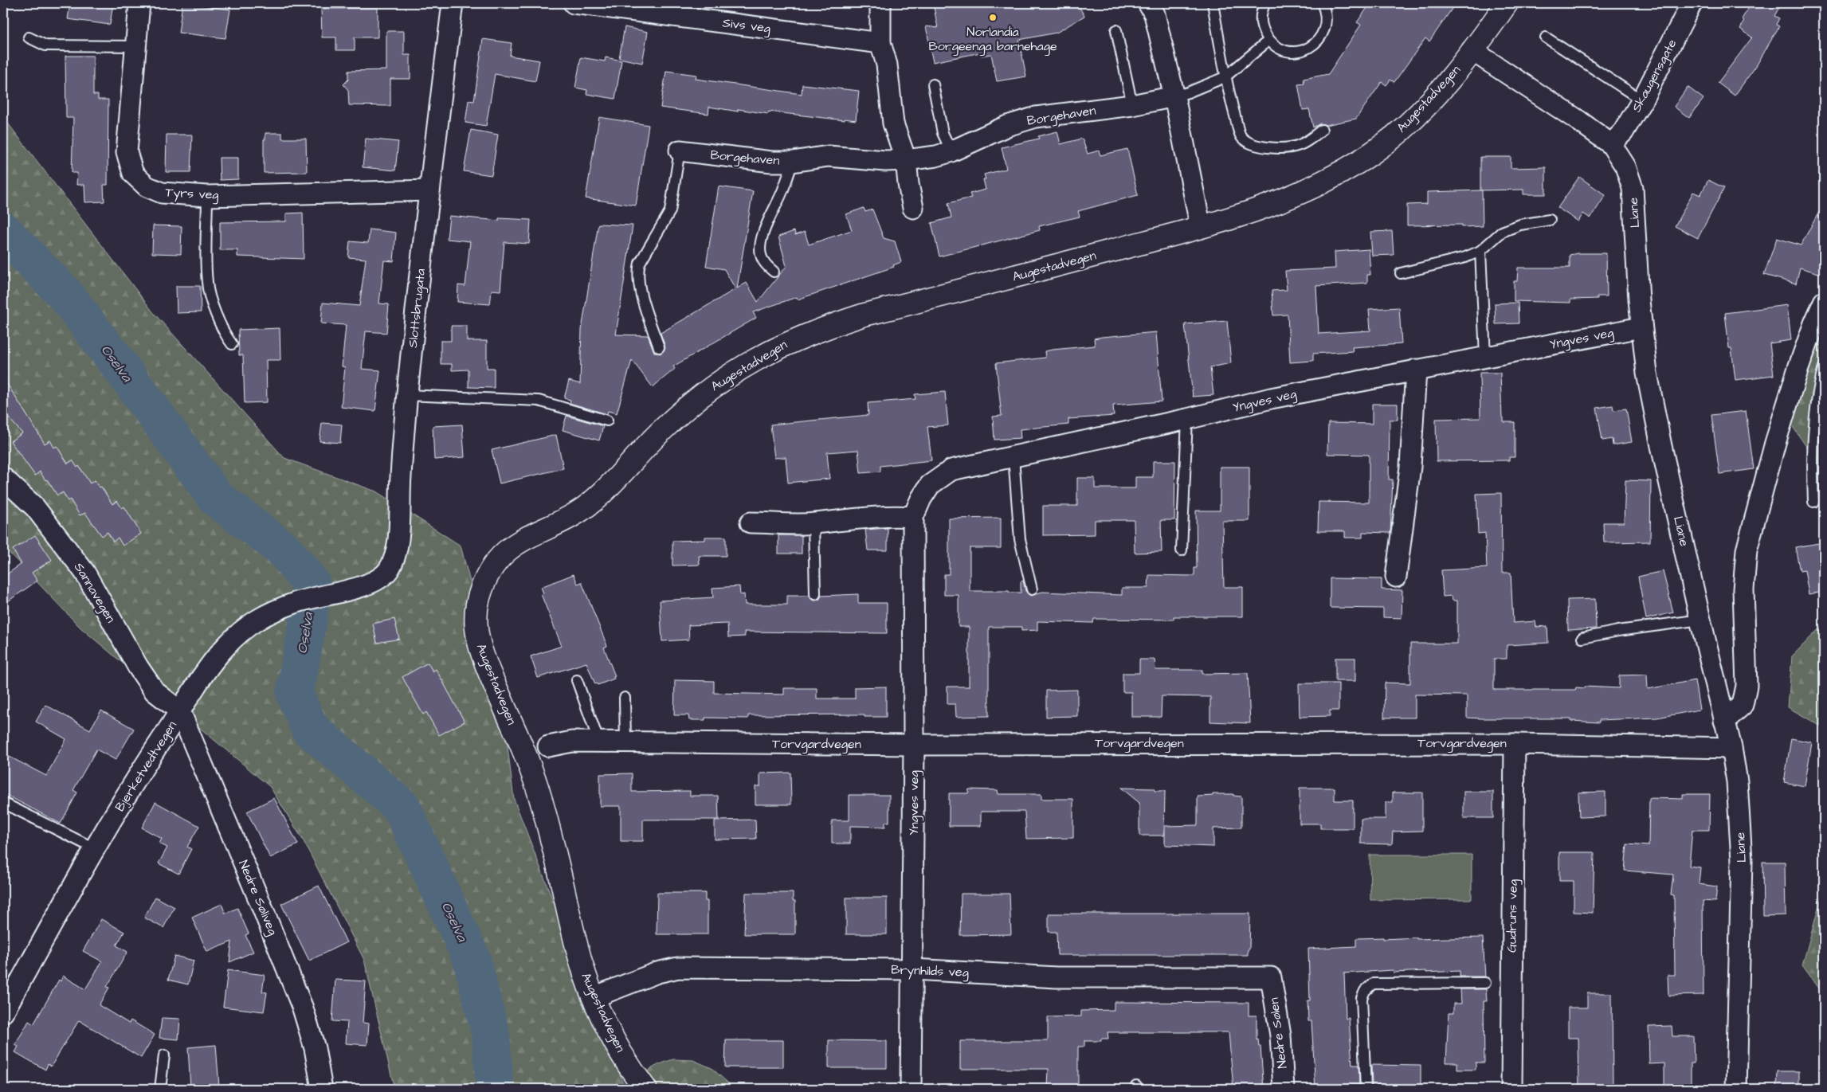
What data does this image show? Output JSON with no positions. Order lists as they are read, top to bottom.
{
  "streets": {
    "main road": ["Augestadvegen"],
    "street": [
      "Sivs veg",
      "Skaugensgate",
      "Borgehaven",
      "Tyrs veg",
      "Liane",
      "Slottsbrugata",
      "Yngves veg",
      "Sannavegen",
      "Torvgardvegen",
      "Bjerketvedtvegen",
      "Nedre Søliveg",
      "Gudruns veg",
      "Brynhilds veg",
      "Nedre Sølen"
    ]
  },
  "crossings": [
    ["Skaugensgate", "Liane"],
    ["Augestadvegen", "Liane"],
    ["Augestadvegen", "Brynhilds veg"],
    ["Tyrs veg", "Slottsbrugata"],
    ["Liane", "Yngves veg"],
    ["Liane", "Torvgardvegen"],
    ["Slottsbrugata", "Bjerketvedtvegen"],
    ["Yngves veg", "Torvgardvegen"],
    ["Yngves veg", "Brynhilds veg"],
    ["Sannavegen", "Bjerketvedtvegen"],
    ["Sannavegen", "Nedre Søliveg"],
    ["Torvgardvegen", "Gudruns veg"],
    ["Bjerketvedtvegen", "Nedre Søliveg"],
    ["Brynhilds veg", "Nedre Sølen"]
  ],
  "water": ["Oselva"],
  "places": ["Norlandia Borgeenga barnehage"]
}
